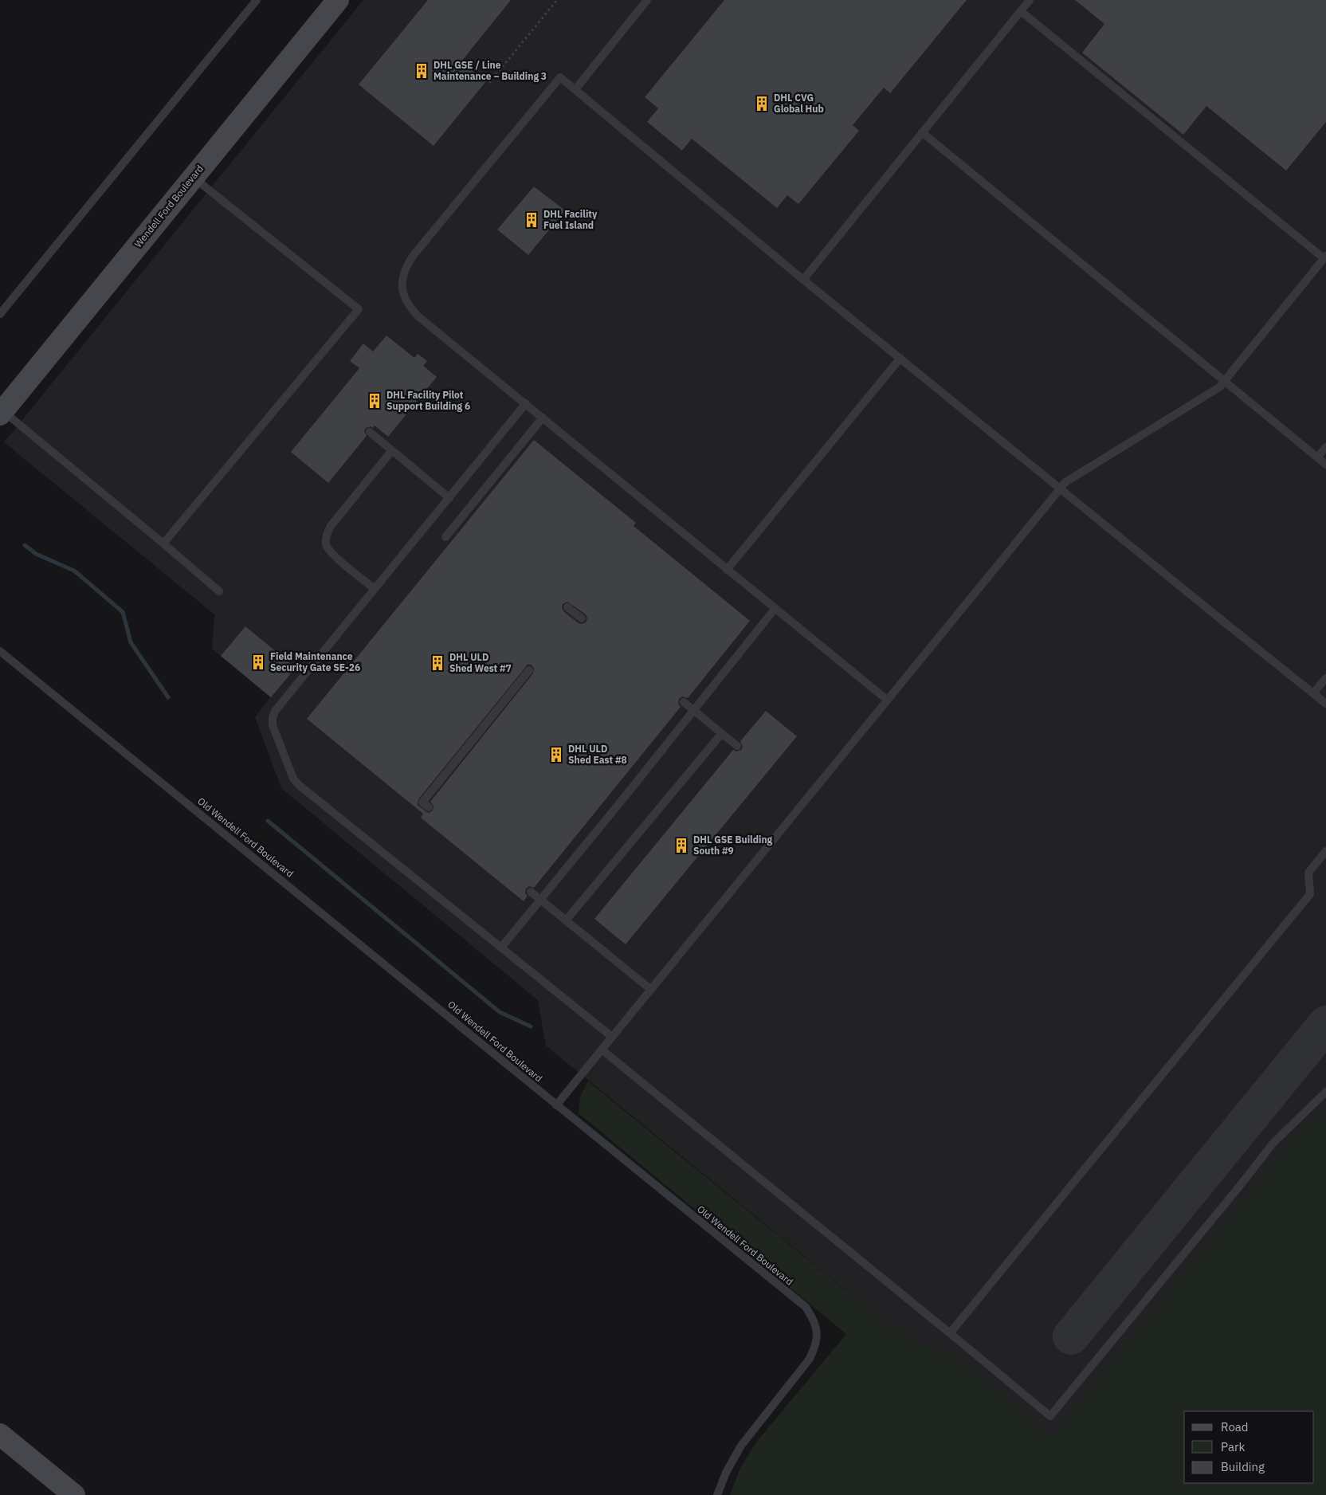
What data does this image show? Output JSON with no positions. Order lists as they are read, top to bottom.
{
  "streets": {
    "street": ["Wendell Ford Boulevard"],
    "lane": ["Old Wendell Ford Boulevard"]
  },
  "places": {
    "building": [
      "DHL GSE / Line Maintenance – Building 3",
      "DHL CVG Global Hub",
      "DHL Facility Fuel Island",
      "DHL Facility Pilot Support Building 6",
      "Field Maintenance Security Gate SE-26",
      "DHL ULD Shed West #7",
      "DHL ULD Shed East #8",
      "DHL GSE Building South #9"
    ]
  },
  "legend": ["Road", "Park", "Building"]
}
